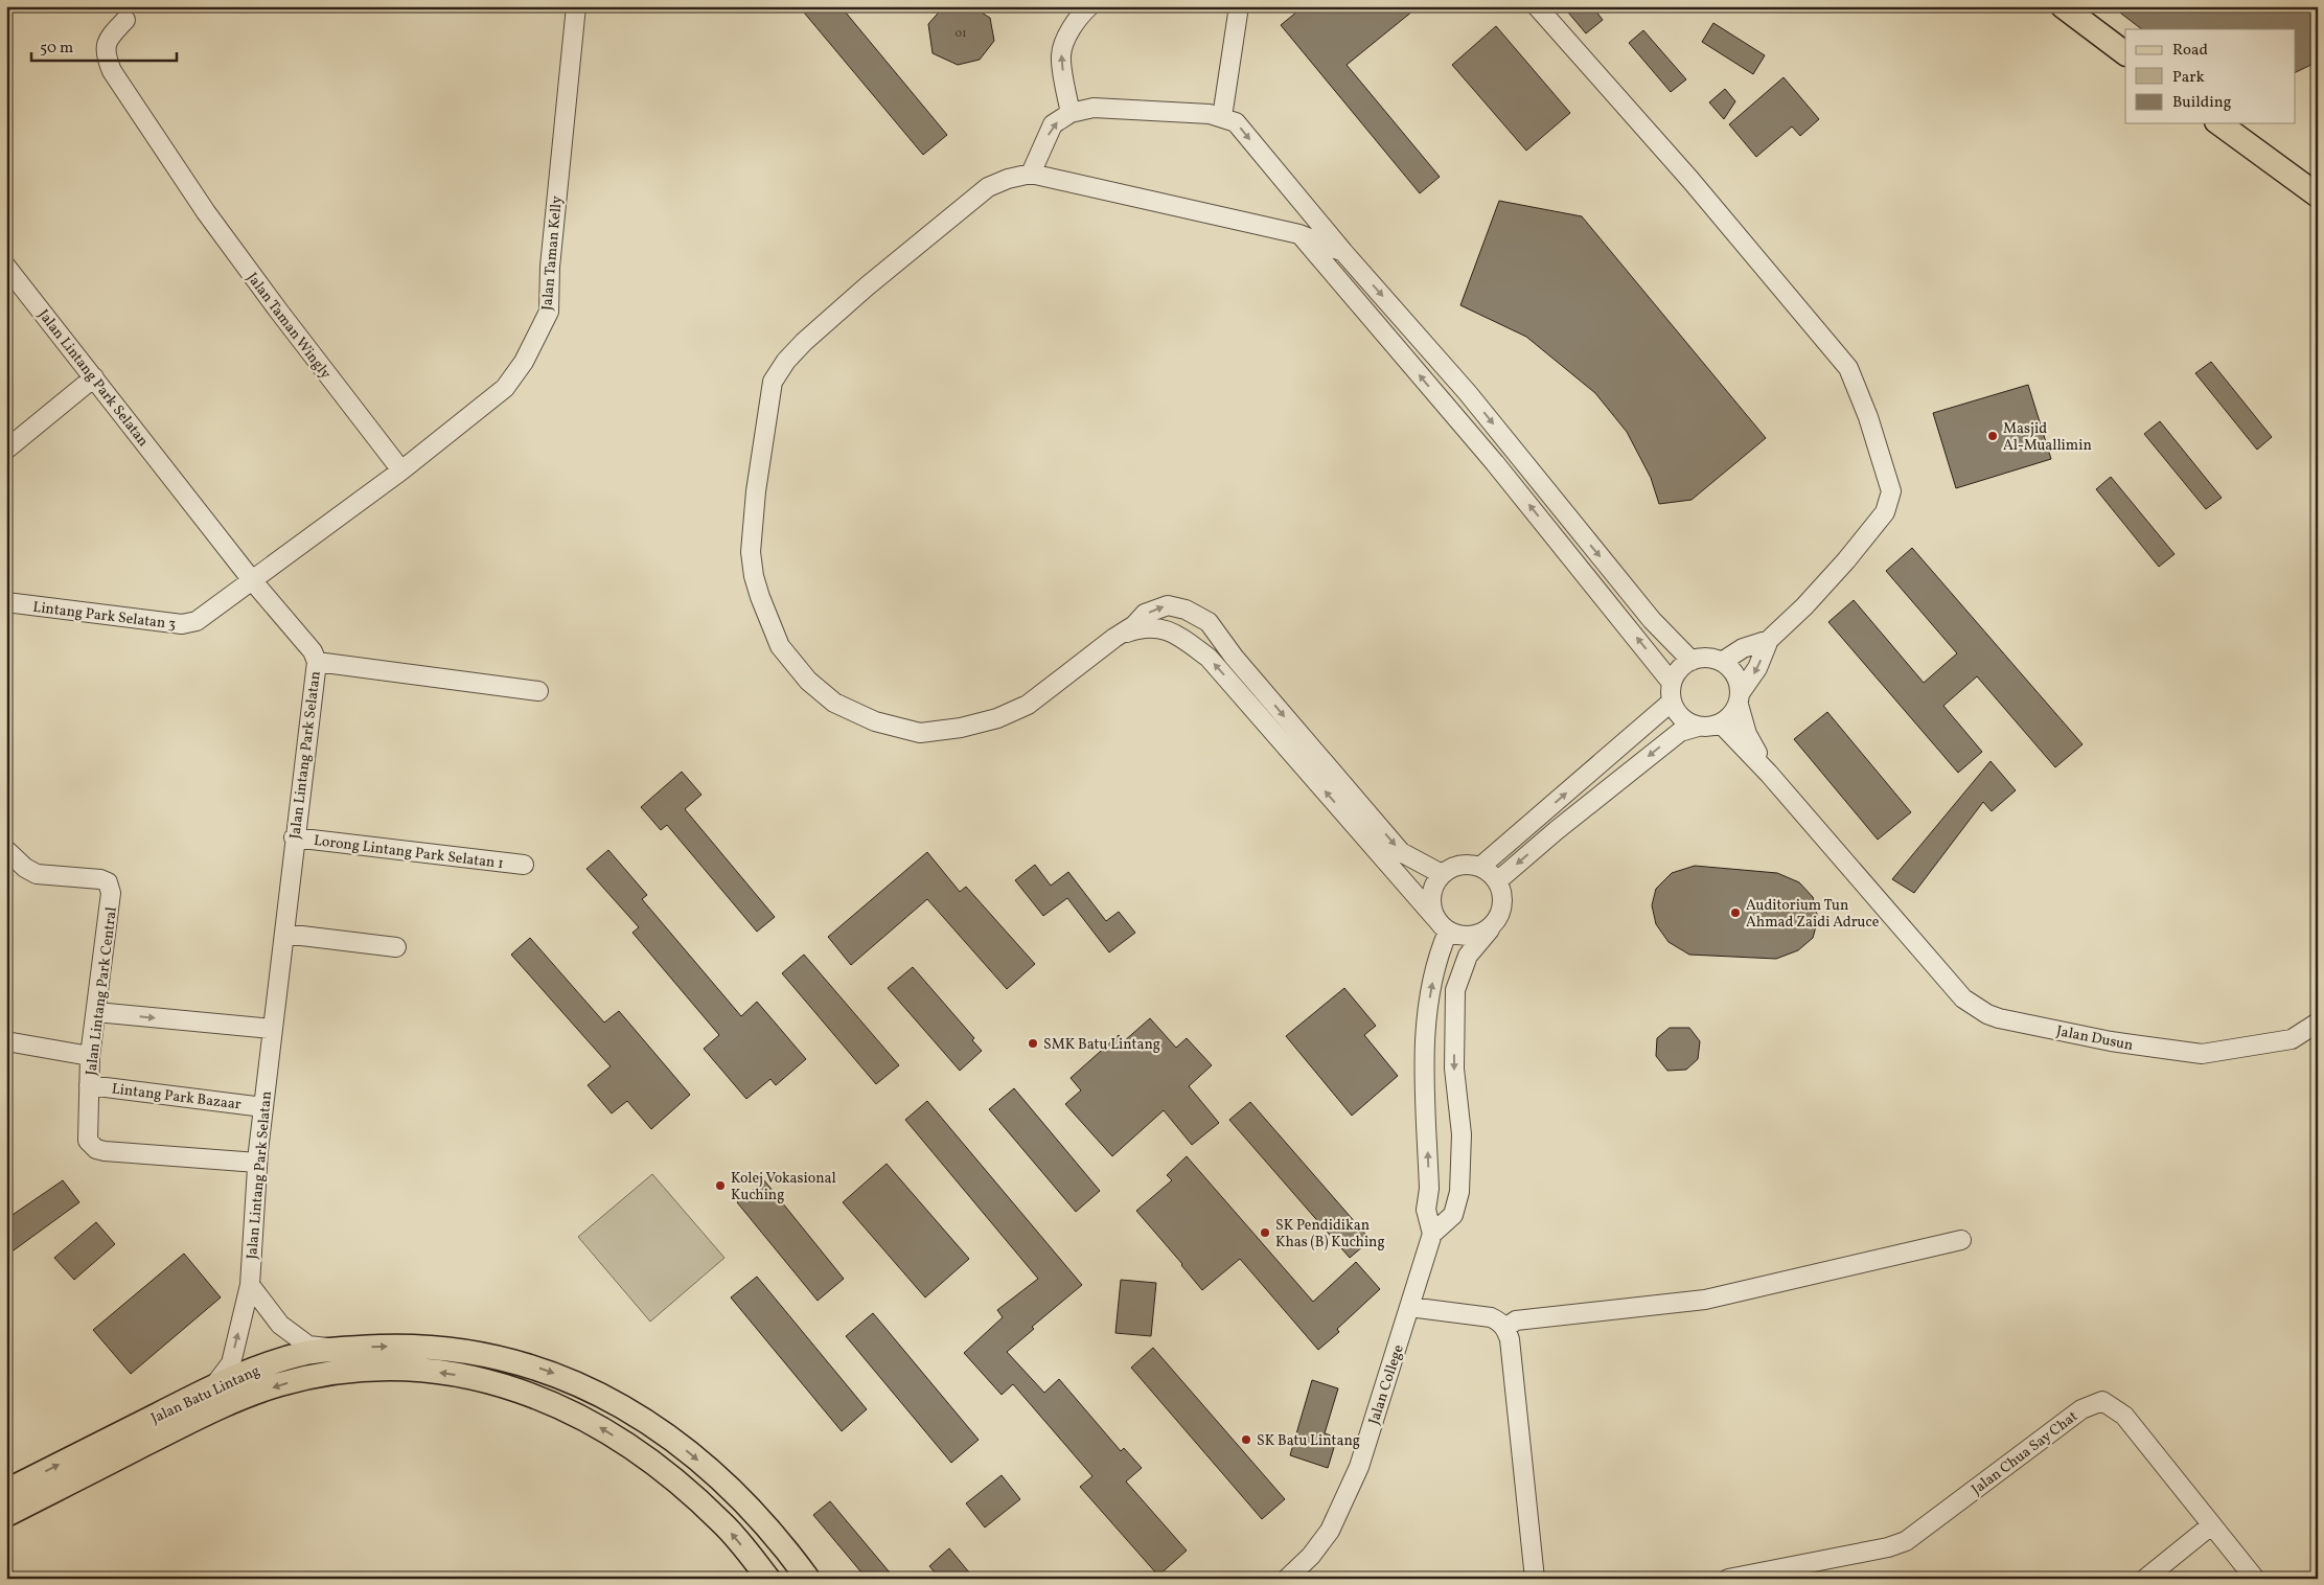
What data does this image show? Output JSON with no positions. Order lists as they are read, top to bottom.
{
  "streets": {
    "main road": ["Jalan Batu Lintang"],
    "street": [
      "Jalan Taman Kelly",
      "Jalan Taman Wingly",
      "Jalan Lintang Park Selatan",
      "Lintang Park Selatan 3",
      "Lorong Lintang Park Selatan 1",
      "Jalan Lintang Park Central",
      "Jalan Dusun",
      "Lintang Park Bazaar",
      "Jalan College",
      "Jalan Chua Say Chat"
    ]
  },
  "crossings": [
    ["Jalan Taman Kelly", "Jalan Taman Wingly"],
    ["Jalan Lintang Park Selatan", "Lintang Park Selatan 3"],
    ["Jalan Lintang Park Selatan", "Lorong Lintang Park Selatan 1"],
    ["Jalan Lintang Park Selatan", "Jalan Lintang Park Central"],
    ["Jalan Lintang Park Selatan", "Lintang Park Bazaar"],
    ["Jalan Lintang Park Selatan", "Jalan Batu Lintang"],
    ["Jalan Lintang Park Central", "Lintang Park Bazaar"]
  ],
  "places": [
    "Masjid Al-Muallimin",
    "Auditorium Tun Ahmad Zaidi Adruce",
    "SMK Batu Lintang",
    "Kolej Vokasional Kuching",
    "SK Pendidikan Khas (B) Kuching",
    "SK Batu Lintang"
  ],
  "house_numbers": ["01"],
  "legend": ["Road", "Park", "Building"],
  "scale_bar": "50 m"
}
